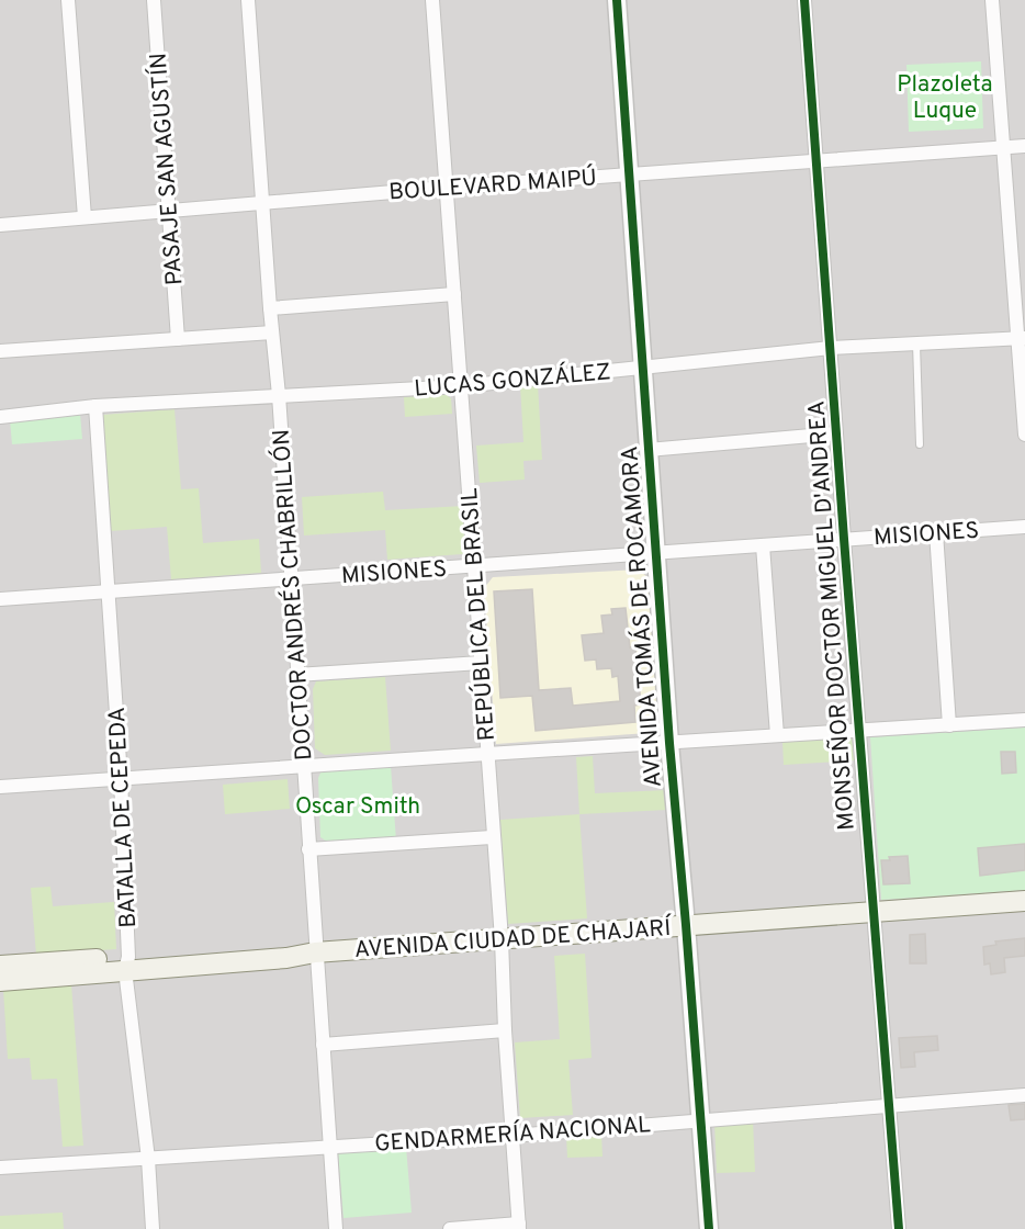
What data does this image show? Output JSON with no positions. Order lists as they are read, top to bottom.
{
  "streets": {
    "main road": ["AVENIDA CIUDAD DE CHAJARÍ"],
    "street": [
      "PASAJE SAN AGUSTÍN",
      "BOULEVARD MAIPÚ",
      "LUCAS GONZÁLEZ",
      "MISIONES",
      "DOCTOR ANDRÉS CHABRILLÓN",
      "REPÚBLICA DEL BRASIL",
      "MONSEÑOR DOCTOR MIGUEL D'ANDREA",
      "AVENIDA TOMÁS DE ROCAMORA",
      "BATALLA DE CEPEDA",
      "GENDARMERÍA NACIONAL"
    ]
  },
  "crossings": [
    ["PASAJE SAN AGUSTÍN", "BOULEVARD MAIPÚ"],
    ["BOULEVARD MAIPÚ", "DOCTOR ANDRÉS CHABRILLÓN"],
    ["BOULEVARD MAIPÚ", "REPÚBLICA DEL BRASIL"],
    ["BOULEVARD MAIPÚ", "MONSEÑOR DOCTOR MIGUEL D'ANDREA"],
    ["BOULEVARD MAIPÚ", "AVENIDA TOMÁS DE ROCAMORA"],
    ["LUCAS GONZÁLEZ", "DOCTOR ANDRÉS CHABRILLÓN"],
    ["LUCAS GONZÁLEZ", "REPÚBLICA DEL BRASIL"],
    ["LUCAS GONZÁLEZ", "MONSEÑOR DOCTOR MIGUEL D'ANDREA"],
    ["LUCAS GONZÁLEZ", "AVENIDA TOMÁS DE ROCAMORA"],
    ["LUCAS GONZÁLEZ", "BATALLA DE CEPEDA"],
    ["MISIONES", "DOCTOR ANDRÉS CHABRILLÓN"],
    ["MISIONES", "REPÚBLICA DEL BRASIL"],
    ["MISIONES", "MONSEÑOR DOCTOR MIGUEL D'ANDREA"],
    ["MISIONES", "AVENIDA TOMÁS DE ROCAMORA"],
    ["MISIONES", "BATALLA DE CEPEDA"],
    ["DOCTOR ANDRÉS CHABRILLÓN", "AVENIDA CIUDAD DE CHAJARÍ"],
    ["DOCTOR ANDRÉS CHABRILLÓN", "GENDARMERÍA NACIONAL"],
    ["REPÚBLICA DEL BRASIL", "AVENIDA CIUDAD DE CHAJARÍ"],
    ["REPÚBLICA DEL BRASIL", "GENDARMERÍA NACIONAL"],
    ["MONSEÑOR DOCTOR MIGUEL D'ANDREA", "AVENIDA CIUDAD DE CHAJARÍ"],
    ["MONSEÑOR DOCTOR MIGUEL D'ANDREA", "GENDARMERÍA NACIONAL"],
    ["AVENIDA TOMÁS DE ROCAMORA", "AVENIDA CIUDAD DE CHAJARÍ"],
    ["AVENIDA TOMÁS DE ROCAMORA", "GENDARMERÍA NACIONAL"],
    ["BATALLA DE CEPEDA", "AVENIDA CIUDAD DE CHAJARÍ"],
    ["BATALLA DE CEPEDA", "GENDARMERÍA NACIONAL"]
  ],
  "parks": ["Plazoleta Luque", "Oscar Smith"]
}
